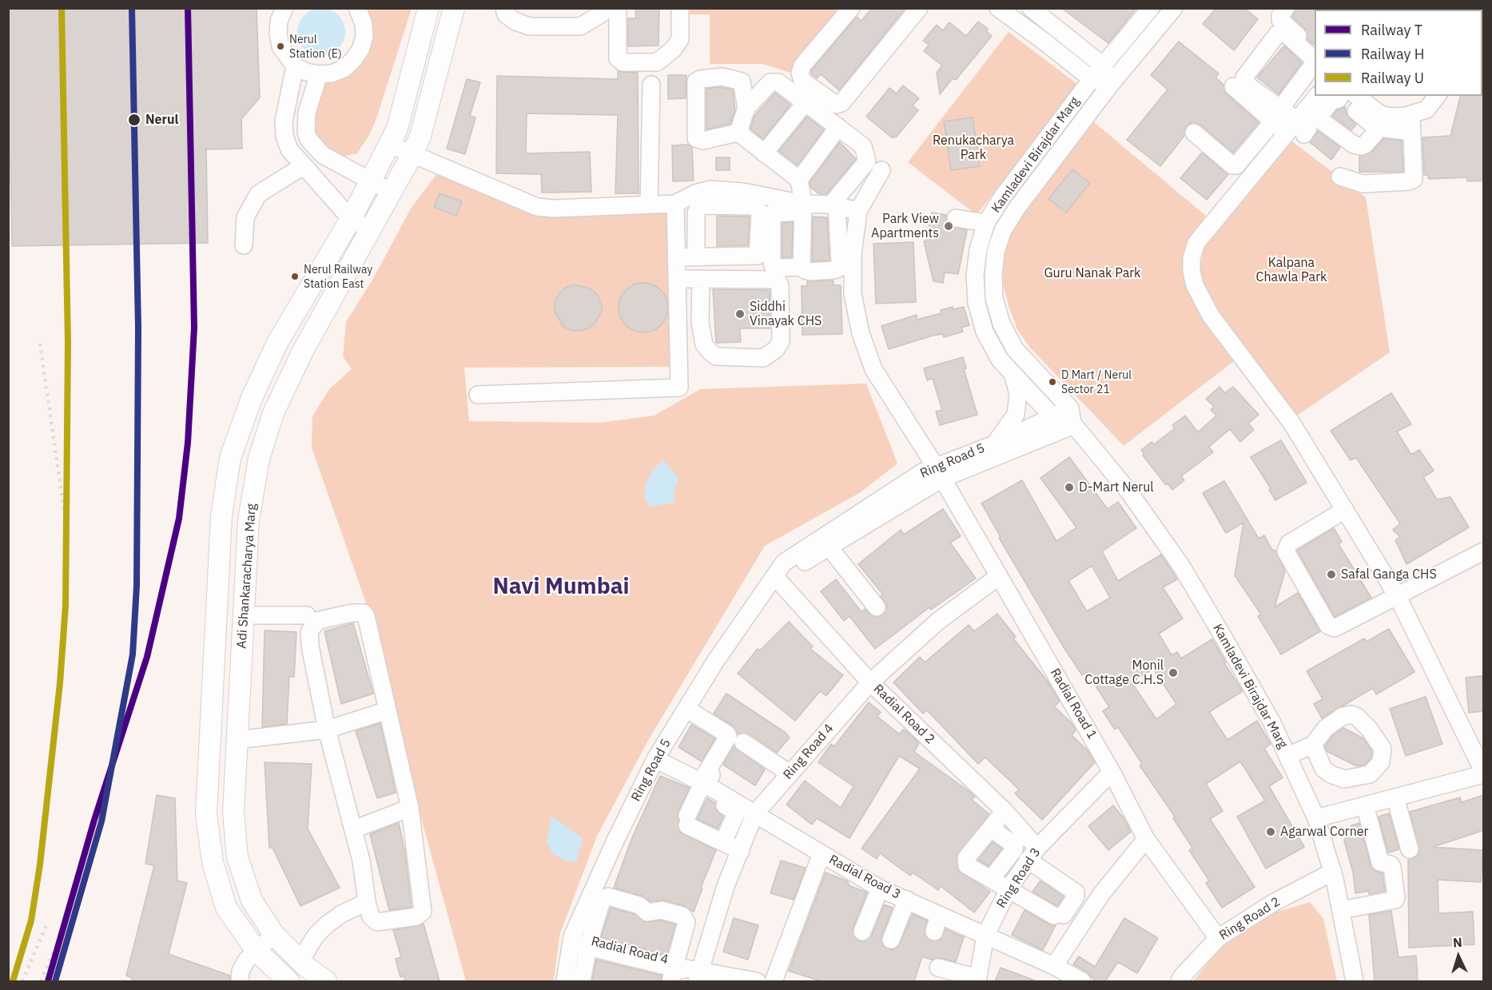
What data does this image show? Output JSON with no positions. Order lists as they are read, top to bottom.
{
  "streets": {
    "main road": ["Adi Shankaracharya Marg"],
    "street": [
      "Kamladevi Birajdar Marg",
      "Ring Road 5",
      "Radial Road 1",
      "Radial Road 2",
      "Ring Road 4",
      "Radial Road 3",
      "Ring Road 3",
      "Ring Road 2",
      "Radial Road 4"
    ]
  },
  "crossings": [
    ["Kamladevi Birajdar Marg", "Ring Road 5"],
    ["Kamladevi Birajdar Marg", "Ring Road 2"],
    ["Ring Road 5", "Radial Road 1"],
    ["Ring Road 5", "Radial Road 2"],
    ["Ring Road 5", "Radial Road 3"],
    ["Ring Road 5", "Radial Road 4"],
    ["Radial Road 1", "Ring Road 4"],
    ["Radial Road 1", "Ring Road 3"],
    ["Radial Road 1", "Ring Road 2"],
    ["Radial Road 2", "Ring Road 4"],
    ["Radial Road 2", "Ring Road 3"],
    ["Ring Road 4", "Radial Road 3"],
    ["Ring Road 4", "Radial Road 4"],
    ["Radial Road 3", "Ring Road 3"]
  ],
  "districts": ["Navi Mumbai"],
  "parks": ["Renukacharya Park", "Kalpana Chawla Park", "Guru Nanak Park"],
  "places": [
    "Nerul Station (E)",
    "Nerul",
    "Park View Apartments",
    "Nerul Railway Station East",
    "Siddhi Vinayak CHS",
    "D Mart / Nerul Sector 21",
    "D-Mart Nerul",
    "Safal Ganga CHS",
    "Monil Cottage C.H.S",
    "Agarwal Corner"
  ],
  "lines": ["rail line T", "rail line H", "rail line U"],
  "legend": ["Railway T", "Railway H", "Railway U"],
  "north": "top"
}
